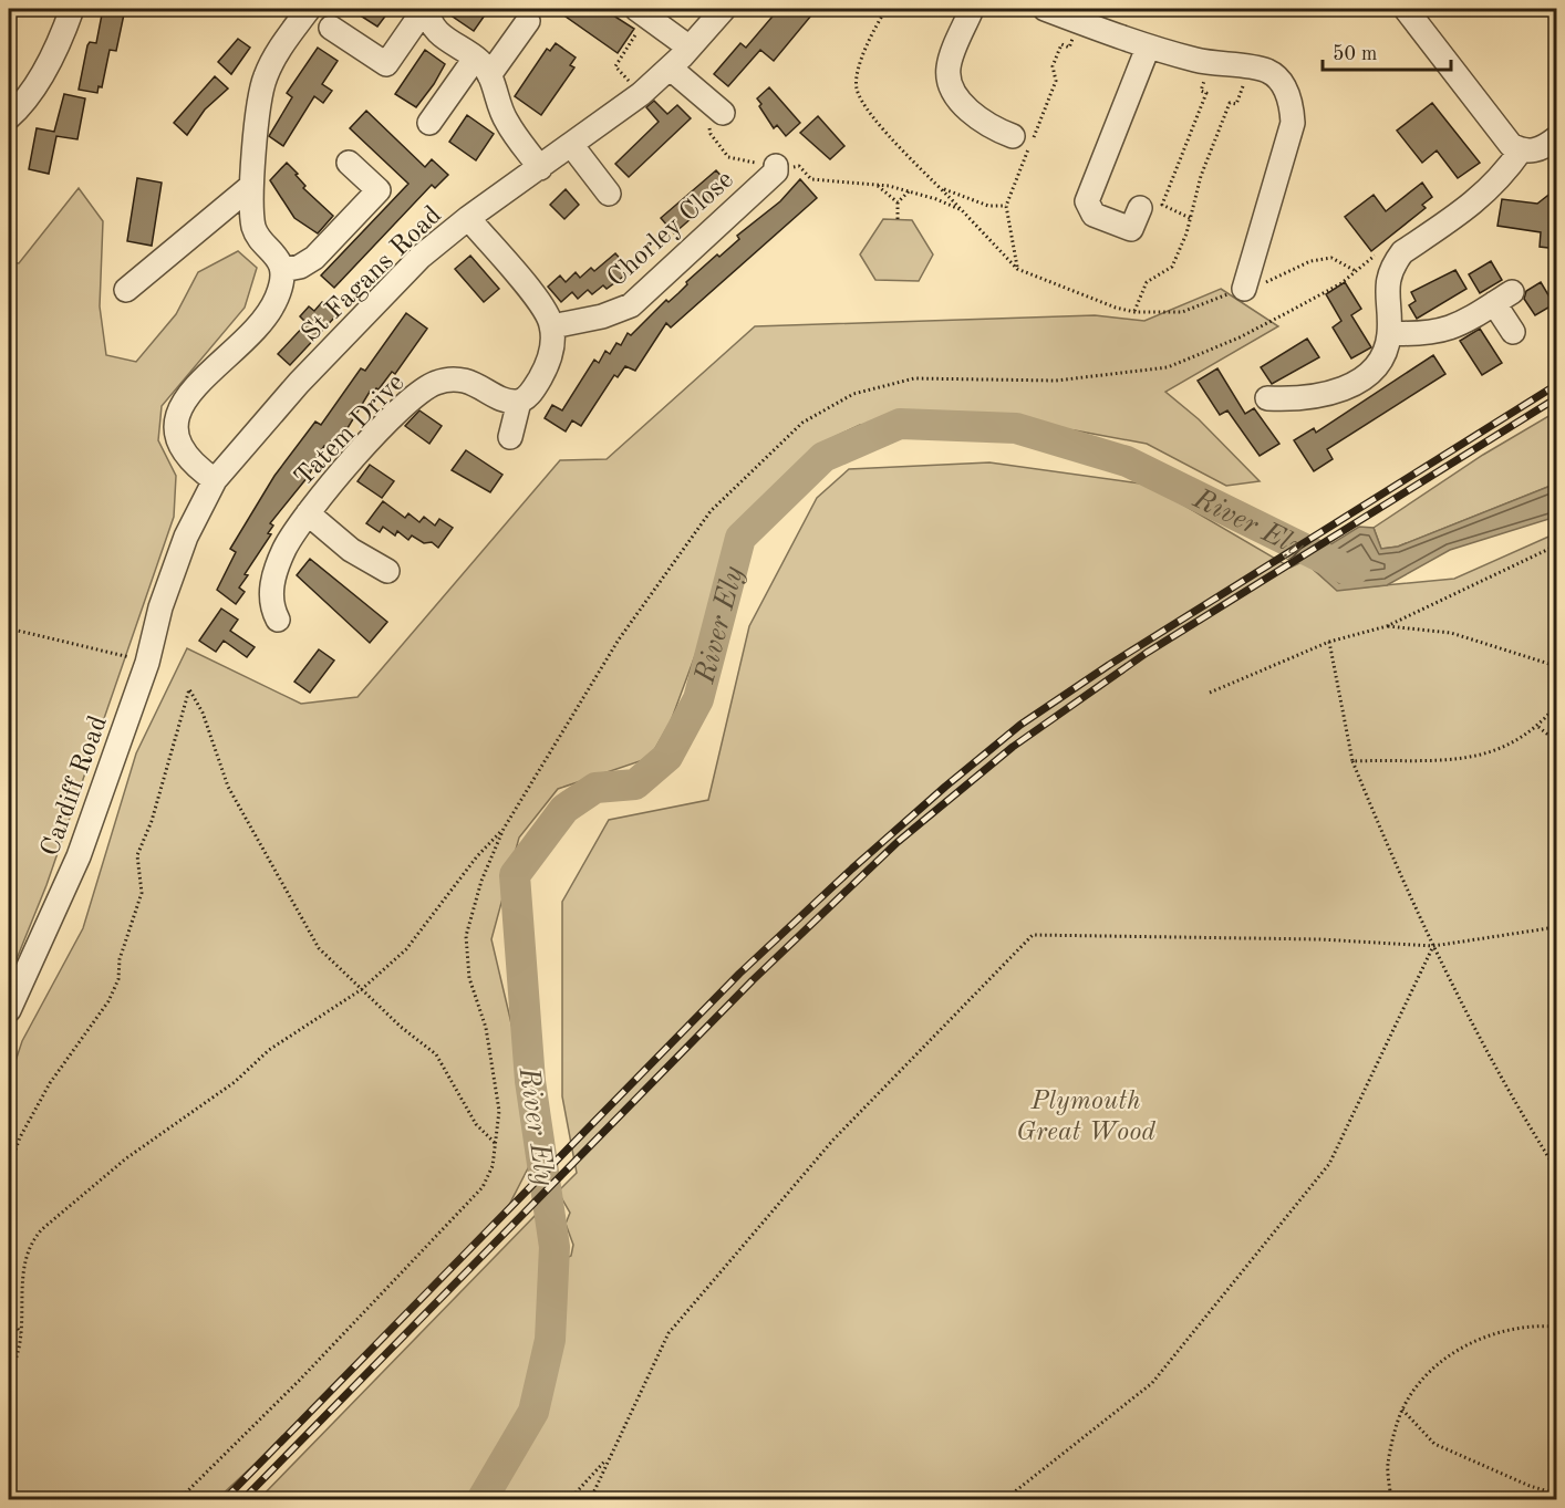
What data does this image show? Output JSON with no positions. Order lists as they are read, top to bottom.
{
  "streets": {
    "street": [
      "Chorley Close",
      "St Fagans Road",
      "Tatem Drive",
      "Cardiff Road"
    ]
  },
  "crossings": [
    ["St Fagans Road", "Cardiff Road"]
  ],
  "water": ["River Ely"],
  "parks": ["Plymouth Great Wood"],
  "scale_bar": "50 m"
}
